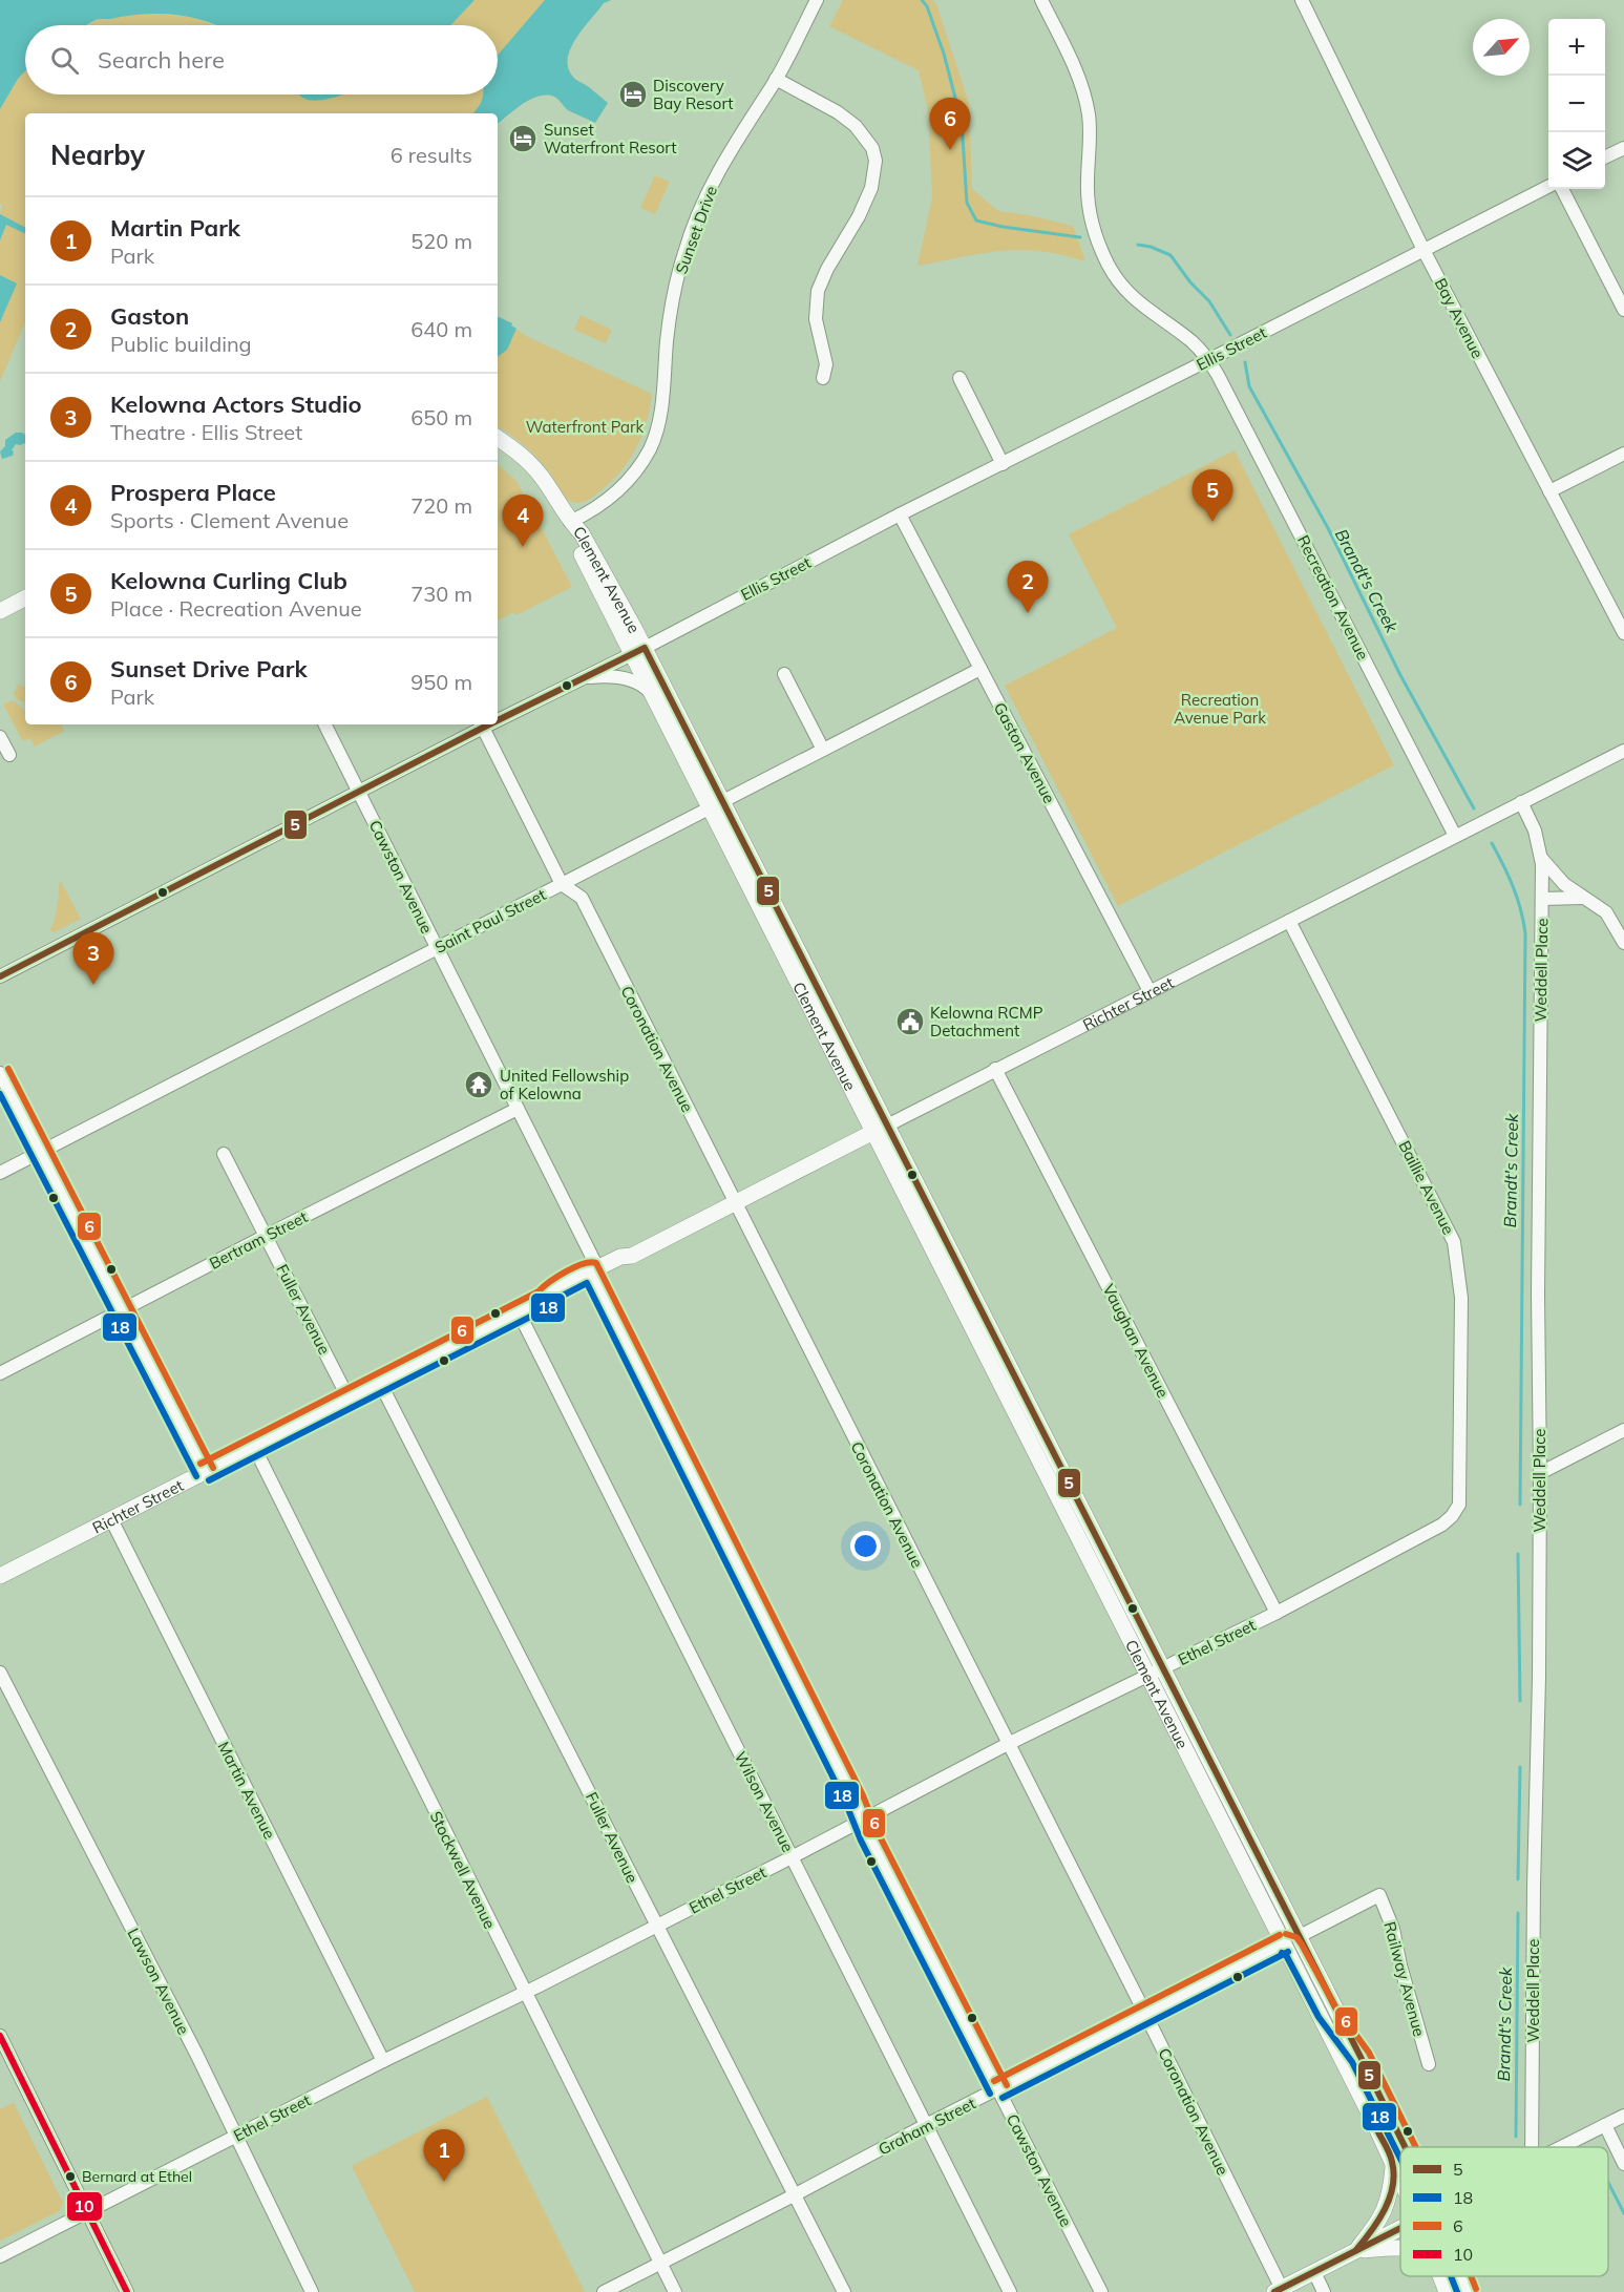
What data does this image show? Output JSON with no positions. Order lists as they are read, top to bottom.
{
  "streets": {
    "main road": ["Clement Avenue", "Richter Street"],
    "street": [
      "Sunset Drive",
      "Bay Avenue",
      "Ellis Street",
      "Recreation Avenue",
      "Gaston Avenue",
      "Cawston Avenue",
      "Saint Paul Street",
      "Weddell Place",
      "Coronation Avenue",
      "Baillie Avenue",
      "Bertram Street",
      "Fuller Avenue",
      "Vaughan Avenue",
      "Ethel Street",
      "Martin Avenue",
      "Wilson Avenue",
      "Stockwell Avenue",
      "Railway Avenue",
      "Lawson Avenue",
      "Graham Street"
    ]
  },
  "crossings": [
    ["Sunset Drive", "Clement Avenue"],
    ["Bay Avenue", "Ellis Street"],
    ["Ellis Street", "Clement Avenue"],
    ["Ellis Street", "Recreation Avenue"],
    ["Ellis Street", "Gaston Avenue"],
    ["Ellis Street", "Cawston Avenue"],
    ["Ellis Street", "Coronation Avenue"],
    ["Clement Avenue", "Saint Paul Street"],
    ["Clement Avenue", "Richter Street"],
    ["Clement Avenue", "Ethel Street"],
    ["Clement Avenue", "Railway Avenue"],
    ["Clement Avenue", "Graham Street"],
    ["Recreation Avenue", "Richter Street"],
    ["Gaston Avenue", "Saint Paul Street"],
    ["Gaston Avenue", "Richter Street"],
    ["Cawston Avenue", "Saint Paul Street"],
    ["Cawston Avenue", "Richter Street"],
    ["Cawston Avenue", "Bertram Street"],
    ["Cawston Avenue", "Ethel Street"],
    ["Cawston Avenue", "Graham Street"],
    ["Saint Paul Street", "Coronation Avenue"],
    ["Weddell Place", "Richter Street"],
    ["Richter Street", "Coronation Avenue"],
    ["Richter Street", "Baillie Avenue"],
    ["Richter Street", "Fuller Avenue"],
    ["Richter Street", "Vaughan Avenue"],
    ["Richter Street", "Martin Avenue"],
    ["Richter Street", "Wilson Avenue"],
    ["Richter Street", "Stockwell Avenue"],
    ["Coronation Avenue", "Ethel Street"],
    ["Coronation Avenue", "Graham Street"],
    ["Baillie Avenue", "Ethel Street"],
    ["Bertram Street", "Fuller Avenue"],
    ["Fuller Avenue", "Ethel Street"],
    ["Fuller Avenue", "Graham Street"],
    ["Vaughan Avenue", "Ethel Street"],
    ["Ethel Street", "Martin Avenue"],
    ["Ethel Street", "Wilson Avenue"],
    ["Ethel Street", "Stockwell Avenue"],
    ["Ethel Street", "Lawson Avenue"],
    ["Wilson Avenue", "Graham Street"],
    ["Stockwell Avenue", "Graham Street"]
  ],
  "water": ["Brandt's Creek"],
  "parks": ["Waterfront Park", "Recreation Avenue Park"],
  "places": {
    "hotel": ["Discovery Bay Resort", "Sunset Waterfront Resort"],
    "public building": ["Kelowna RCMP Detachment"],
    "temple": ["United Fellowship of Kelowna"],
    "other": ["Bernard at Ethel"]
  },
  "lines": [
    "transit line 5",
    "transit line 6",
    "transit line 18",
    "transit line 10"
  ],
  "legend": [
    "5",
    "18",
    "6",
    "10"
  ],
  "north": "top right",
  "page": {
    "map_buttons": ["+", "−"],
    "search": "Search here",
    "pins": [
      "6",
      "5",
      "4",
      "2",
      "3",
      "1"
    ],
    "heading": ["Nearby", "6 results"],
    "list": [
      {
        "mark": "1",
        "name": "Martin Park",
        "note": "Park",
        "value": "520 m"
      },
      {
        "mark": "2",
        "name": "Gaston",
        "note": "Public building",
        "value": "640 m"
      },
      {
        "mark": "3",
        "name": "Kelowna Actors Studio",
        "note": "Theatre · Ellis Street",
        "value": "650 m"
      },
      {
        "mark": "4",
        "name": "Prospera Place",
        "note": "Sports · Clement Avenue",
        "value": "720 m"
      },
      {
        "mark": "5",
        "name": "Kelowna Curling Club",
        "note": "Place · Recreation Avenue",
        "value": "730 m"
      },
      {
        "mark": "6",
        "name": "Sunset Drive Park",
        "note": "Park",
        "value": "950 m"
      }
    ]
  }
}
